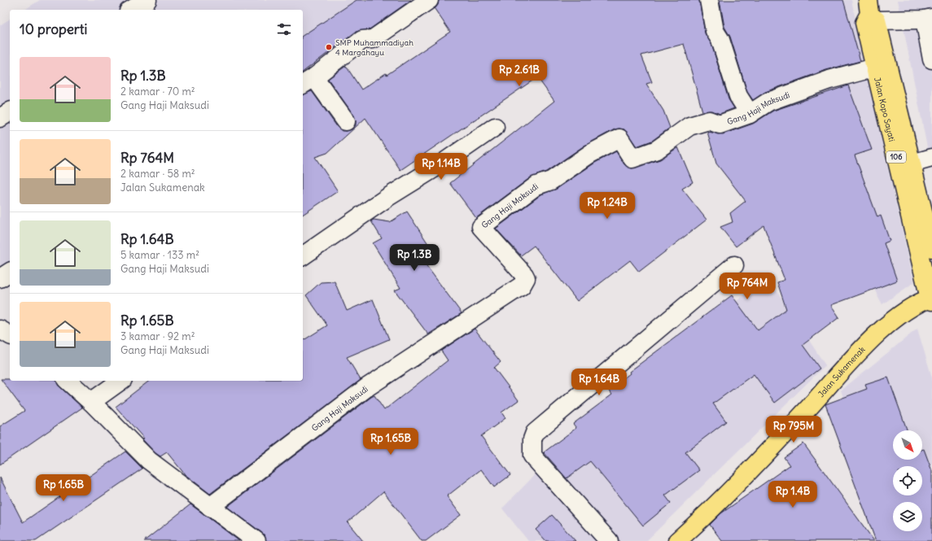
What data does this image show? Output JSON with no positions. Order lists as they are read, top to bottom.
{
  "streets": {
    "main road": ["Jalan Kopo Sayati", "106", "Jalan Sukamenak"],
    "street": ["Gang Haji Maksudi"]
  },
  "crossings": [
    ["Gang Haji Maksudi", "Jalan Kopo Sayati"],
    ["Jalan Kopo Sayati", "Jalan Sukamenak"]
  ],
  "places": ["SMP Muhammadiyah 4 Margahayu"],
  "north": "bottom right",
  "page": {
    "heading": "10 properti",
    "list": [
      {
        "name": "Rp 1.3B",
        "note": "2 kamar · 70 m² · Gang Haji Maksudi"
      },
      {
        "name": "Rp 764M",
        "note": "2 kamar · 58 m² · Jalan Sukamenak"
      },
      {
        "name": "Rp 1.64B",
        "note": "5 kamar · 133 m² · Gang Haji Maksudi"
      },
      {
        "name": "Rp 1.65B",
        "note": "3 kamar · 92 m² · Gang Haji Maksudi"
      }
    ],
    "price": [
      "Rp 2.61B",
      "Rp 1.14B",
      "Rp 1.24B",
      "Rp 1.3B",
      "Rp 764M",
      "Rp 1.64B",
      "Rp 795M",
      "Rp 1.65B",
      "Rp 1.65B",
      "Rp 1.4B"
    ]
  }
}
